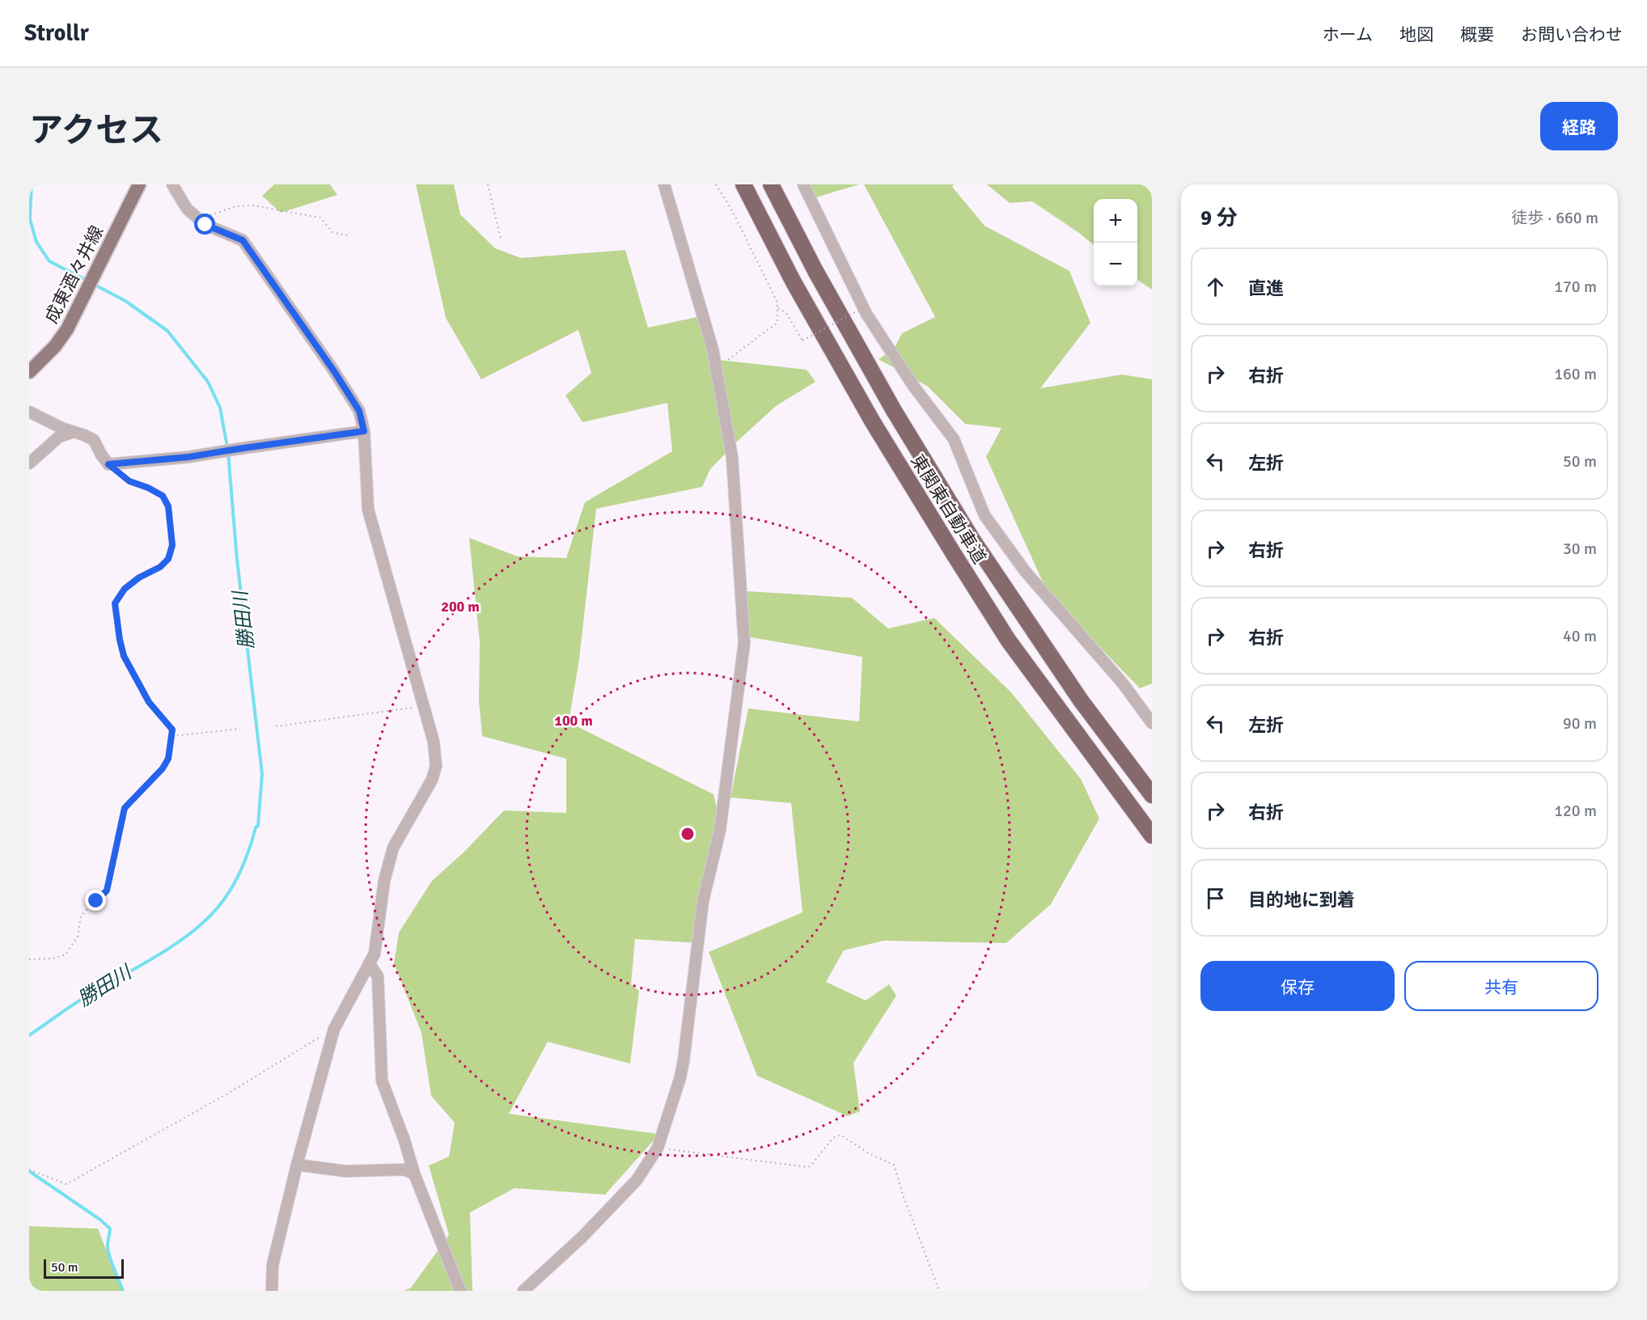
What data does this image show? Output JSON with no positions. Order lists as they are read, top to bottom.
{
  "streets": {
    "highway": ["東関東自動車道"],
    "main road": ["成東酒々井線"]
  },
  "water": ["勝田川"],
  "scale_bar": "50 m",
  "page": {
    "header": "Strollr",
    "nav": [
      "ホーム",
      "地図",
      "概要",
      "お問い合わせ"
    ],
    "title": "アクセス",
    "buttons": [
      "経路",
      ["保存", "共有"]
    ],
    "heading": ["9 分", "徒歩 · 660 m"],
    "map_buttons": ["+", "−"],
    "list": [
      ["直進", "170 m"],
      ["右折", "160 m"],
      ["左折", "50 m"],
      ["右折", "30 m"],
      ["右折", "40 m"],
      ["左折", "90 m"],
      ["右折", "120 m"],
      "目的地に到着"
    ],
    "scale": "50 m"
  },
  "rings": ["200 m", "100 m"]
}
